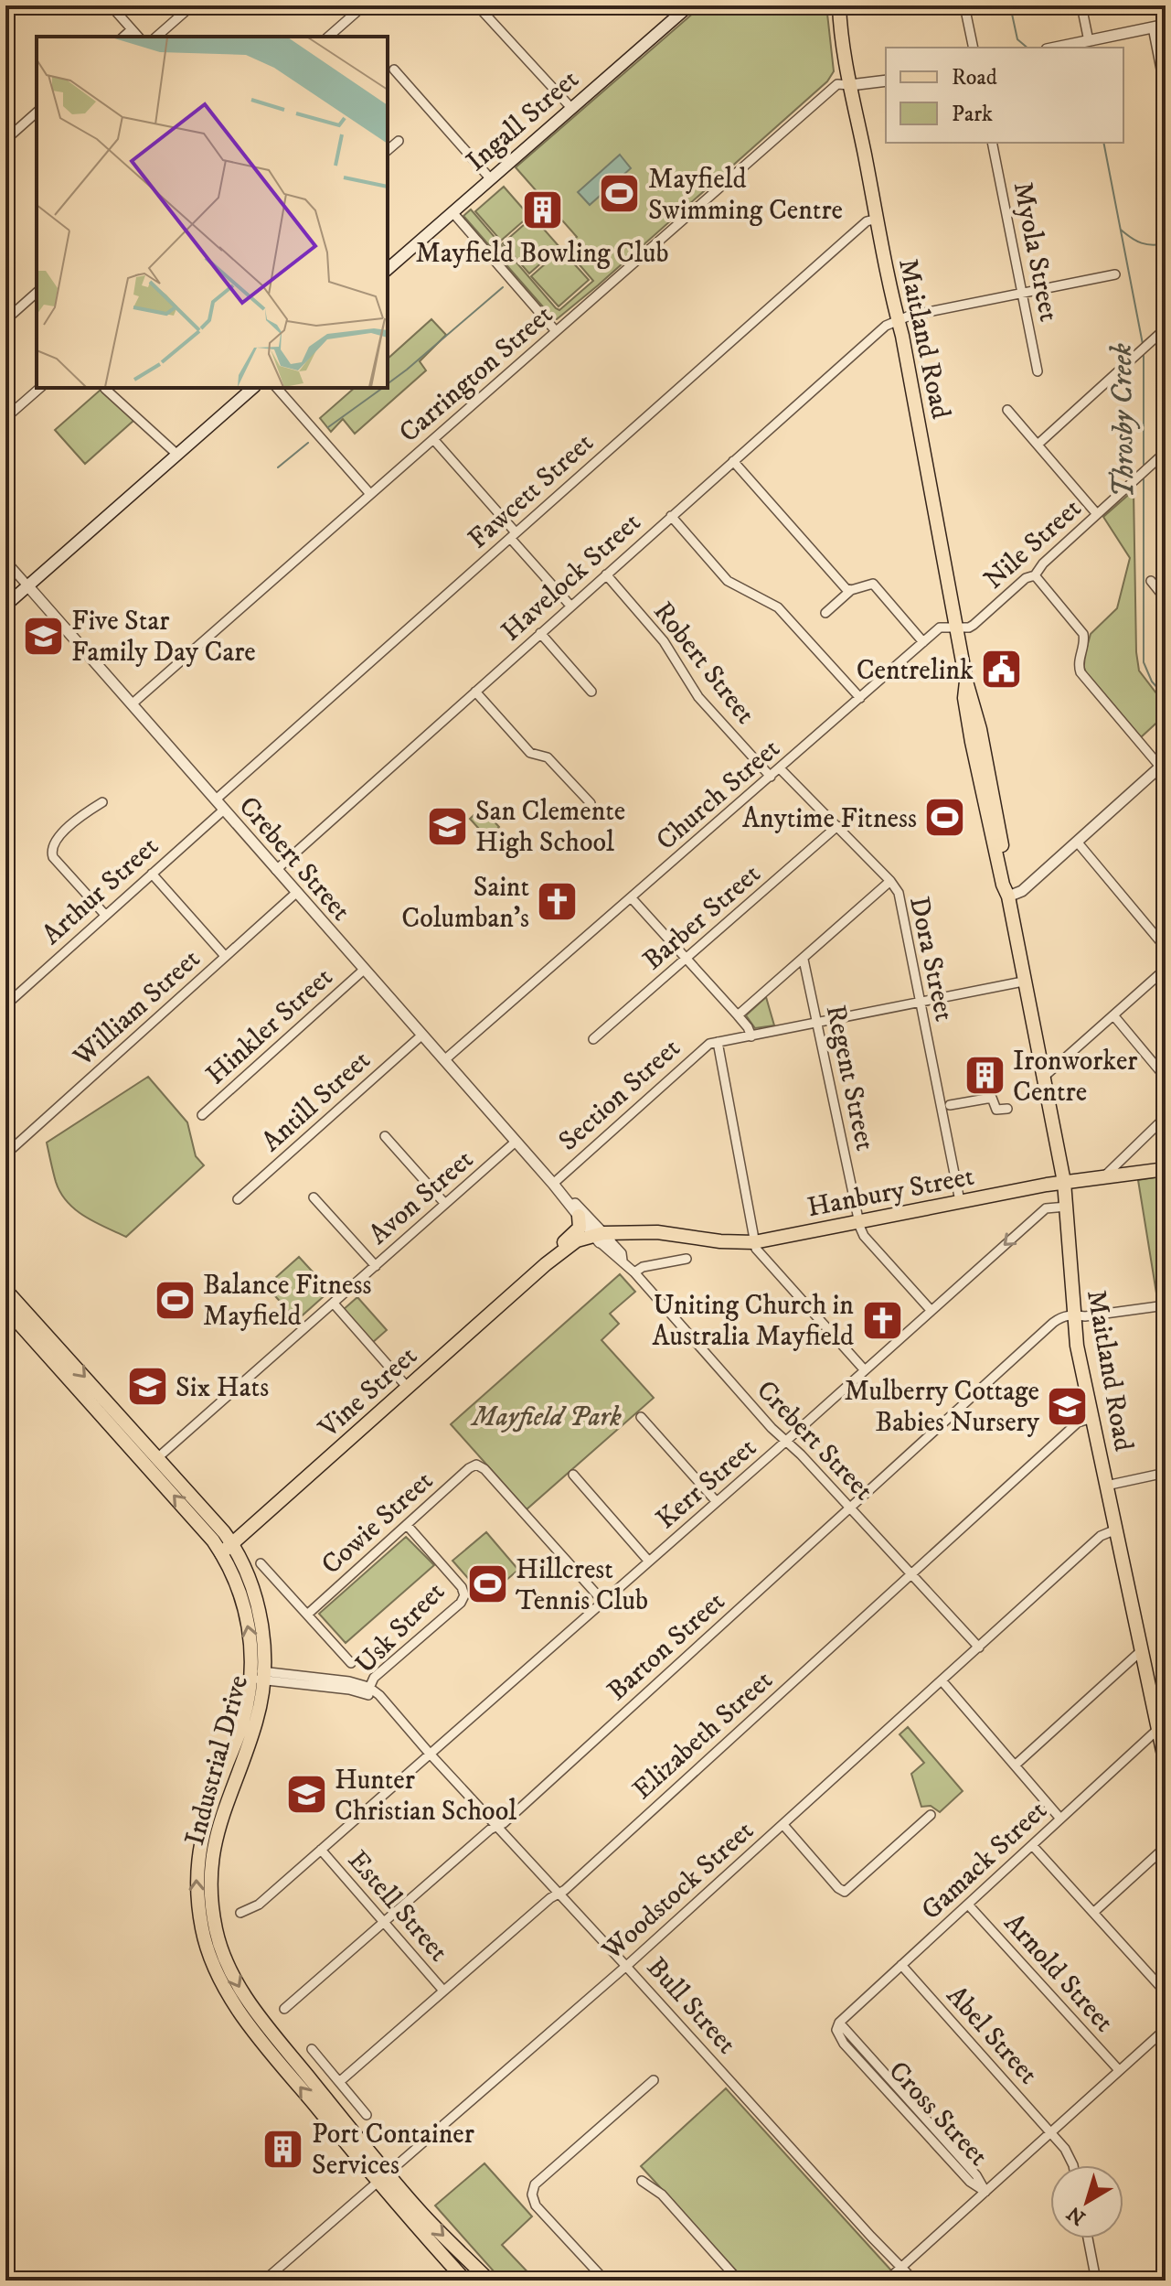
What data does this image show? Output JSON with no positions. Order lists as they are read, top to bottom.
{
  "streets": {
    "main road": [
      "Ingall Street",
      "Maitland Road",
      "Hanbury Street",
      "Vine Street",
      "Industrial Drive"
    ],
    "street": [
      "Myola Street",
      "Carrington Street",
      "Fawcett Street",
      "Nile Street",
      "Havelock Street",
      "Robert Street",
      "Church Street",
      "Crebert Street",
      "Arthur Street",
      "Barber Street",
      "Dora Street",
      "William Street",
      "Hinkler Street",
      "Regent Street",
      "Section Street",
      "Antill Street",
      "Avon Street",
      "Kerr Street",
      "Cowie Street",
      "Usk Street",
      "Barton Street",
      "Elizabeth Street",
      "Gamack Street",
      "Woodstock Street",
      "Estell Street",
      "Arnold Street",
      "Bull Street",
      "Abel Street",
      "Cross Street"
    ]
  },
  "crossings": [
    ["Myola Street", "Havelock Street"],
    ["Maitland Road", "Carrington Street"],
    ["Maitland Road", "Fawcett Street"],
    ["Maitland Road", "Nile Street"],
    ["Maitland Road", "Havelock Street"],
    ["Maitland Road", "Church Street"],
    ["Maitland Road", "Hanbury Street"],
    ["Maitland Road", "Kerr Street"],
    ["Maitland Road", "Barton Street"],
    ["Maitland Road", "Elizabeth Street"],
    ["Maitland Road", "Gamack Street"],
    ["Maitland Road", "Woodstock Street"],
    ["Carrington Street", "Crebert Street"],
    ["Fawcett Street", "Crebert Street"],
    ["Nile Street", "Church Street"],
    ["Havelock Street", "Robert Street"],
    ["Havelock Street", "Crebert Street"],
    ["Robert Street", "Church Street"],
    ["Church Street", "Crebert Street"],
    ["Church Street", "Dora Street"],
    ["Crebert Street", "Arthur Street"],
    ["Crebert Street", "William Street"],
    ["Crebert Street", "Hinkler Street"],
    ["Crebert Street", "Section Street"],
    ["Crebert Street", "Antill Street"],
    ["Crebert Street", "Hanbury Street"],
    ["Crebert Street", "Avon Street"],
    ["Crebert Street", "Vine Street"],
    ["Crebert Street", "Kerr Street"],
    ["Crebert Street", "Barton Street"],
    ["Crebert Street", "Elizabeth Street"],
    ["Crebert Street", "Woodstock Street"],
    ["Barber Street", "Dora Street"],
    ["Dora Street", "Hanbury Street"],
    ["Regent Street", "Hanbury Street"],
    ["Regent Street", "Kerr Street"],
    ["Hanbury Street", "Vine Street"],
    ["Avon Street", "Industrial Drive"],
    ["Vine Street", "Industrial Drive"],
    ["Kerr Street", "Cowie Street"],
    ["Kerr Street", "Estell Street"],
    ["Kerr Street", "Bull Street"],
    ["Cowie Street", "Usk Street"],
    ["Usk Street", "Bull Street"],
    ["Barton Street", "Estell Street"],
    ["Barton Street", "Bull Street"],
    ["Elizabeth Street", "Estell Street"],
    ["Elizabeth Street", "Bull Street"],
    ["Industrial Drive", "Woodstock Street"],
    ["Industrial Drive", "Bull Street"],
    ["Gamack Street", "Arnold Street"],
    ["Gamack Street", "Abel Street"],
    ["Gamack Street", "Cross Street"],
    ["Woodstock Street", "Bull Street"]
  ],
  "water": ["Throsby Creek"],
  "parks": ["Mayfield Park"],
  "places": {
    "sports": [
      "Mayfield Swimming Centre",
      "Anytime Fitness",
      "Balance Fitness Mayfield",
      "Hillcrest Tennis Club"
    ],
    "building": ["Mayfield Bowling Club", "Ironworker Centre", "Port Container Services"],
    "school or university": [
      "Five Star Family Day Care",
      "San Clemente High School",
      "Six Hats",
      "Mulberry Cottage Babies Nursery",
      "Hunter Christian School"
    ],
    "public building": ["Centrelink"],
    "church": ["Saint Columban’s", "Uniting Church in Australia Mayfield"]
  },
  "legend": ["Road", "Park"],
  "north": "bottom left"
}
